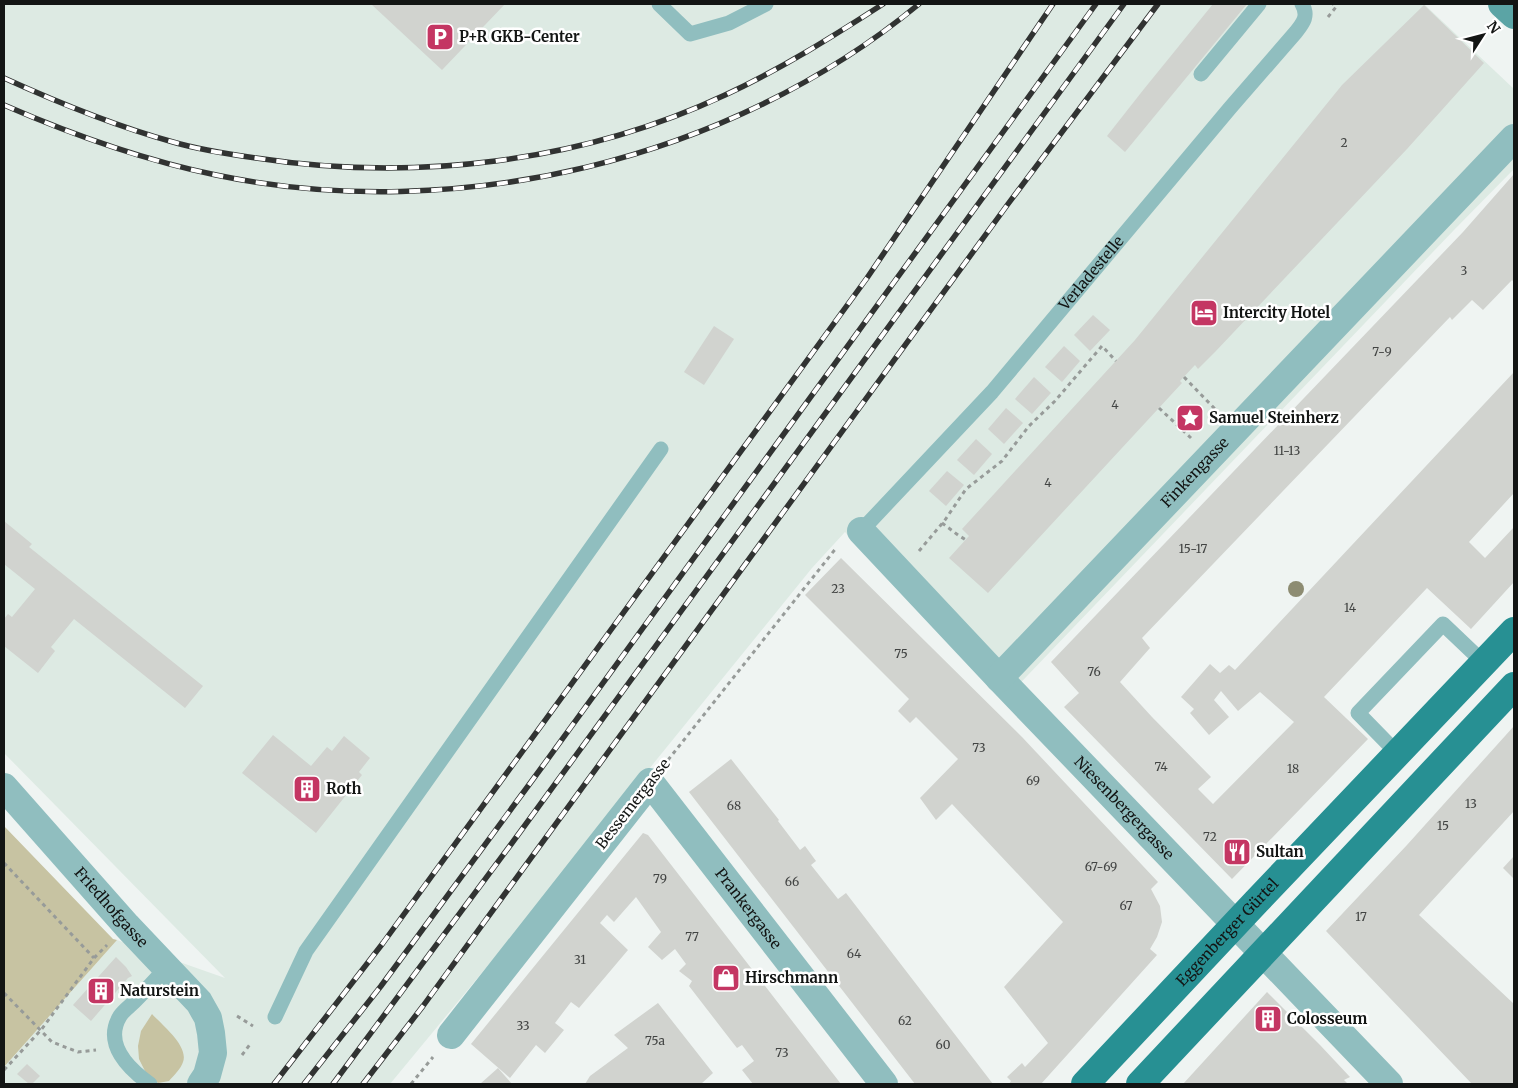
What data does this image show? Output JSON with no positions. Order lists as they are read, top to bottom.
{
  "streets": {
    "main road": ["Eggenberger Gürtel"],
    "street": [
      "Finkengasse",
      "Bessemergasse",
      "Niesenbergergasse",
      "Friedhofgasse",
      "Prankergasse"
    ],
    "lane": ["Verladestelle"]
  },
  "crossings": [
    ["Verladestelle", "Bessemergasse"],
    ["Verladestelle", "Niesenbergergasse"],
    ["Finkengasse", "Niesenbergergasse"],
    ["Bessemergasse", "Niesenbergergasse"],
    ["Bessemergasse", "Prankergasse"],
    ["Niesenbergergasse", "Eggenberger Gürtel"]
  ],
  "places": {
    "parking": ["P+R GKB-Center"],
    "hotel": ["Intercity Hotel"],
    "place": ["Samuel Steinherz"],
    "building": ["Roth", "Naturstein", "Colosseum"],
    "restaurant": ["Sultan"],
    "shop": ["Hirschmann"]
  },
  "house_numbers": [
    "2",
    "3",
    "7-9",
    "4",
    "11-13",
    "4",
    "15-17",
    "23",
    "14",
    "75",
    "76",
    "73",
    "74",
    "18",
    "69",
    "13",
    "68",
    "15",
    "72",
    "67-69",
    "79",
    "66",
    "67",
    "17",
    "77",
    "64",
    "31",
    "62",
    "33",
    "75a",
    "60",
    "73"
  ],
  "north": "top right"
}
